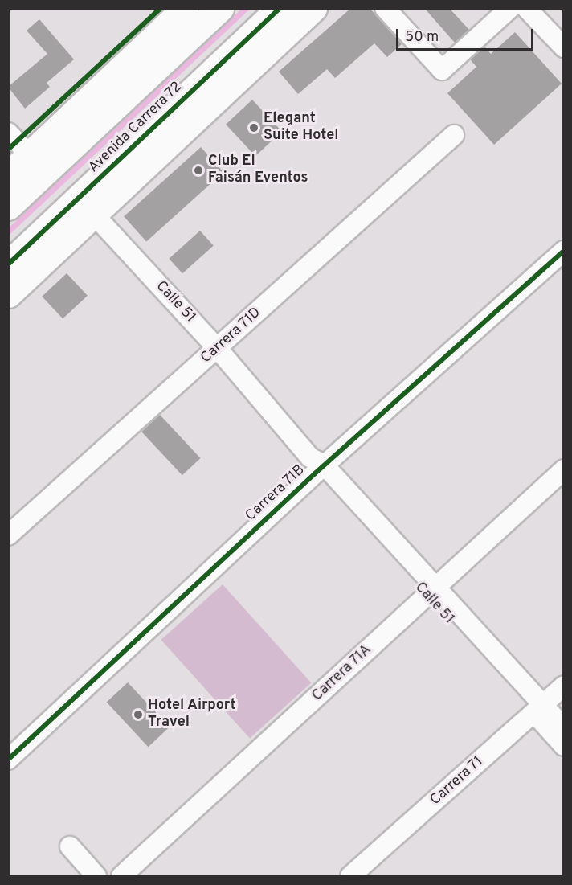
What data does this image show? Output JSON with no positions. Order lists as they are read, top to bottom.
{
  "streets": {
    "highway": ["Avenida Carrera 72"],
    "street": [
      "Calle 51",
      "Carrera 71D",
      "Carrera 71B",
      "Carrera 71A",
      "Carrera 71"
    ]
  },
  "crossings": [
    ["Calle 51", "Carrera 71D"],
    ["Calle 51", "Carrera 71B"],
    ["Calle 51", "Carrera 71A"],
    ["Calle 51", "Carrera 71"]
  ],
  "places": ["Elegant Suite Hotel", "Club El Faisán Eventos", "Hotel Airport Travel"],
  "scale_bar": "50 m"
}
